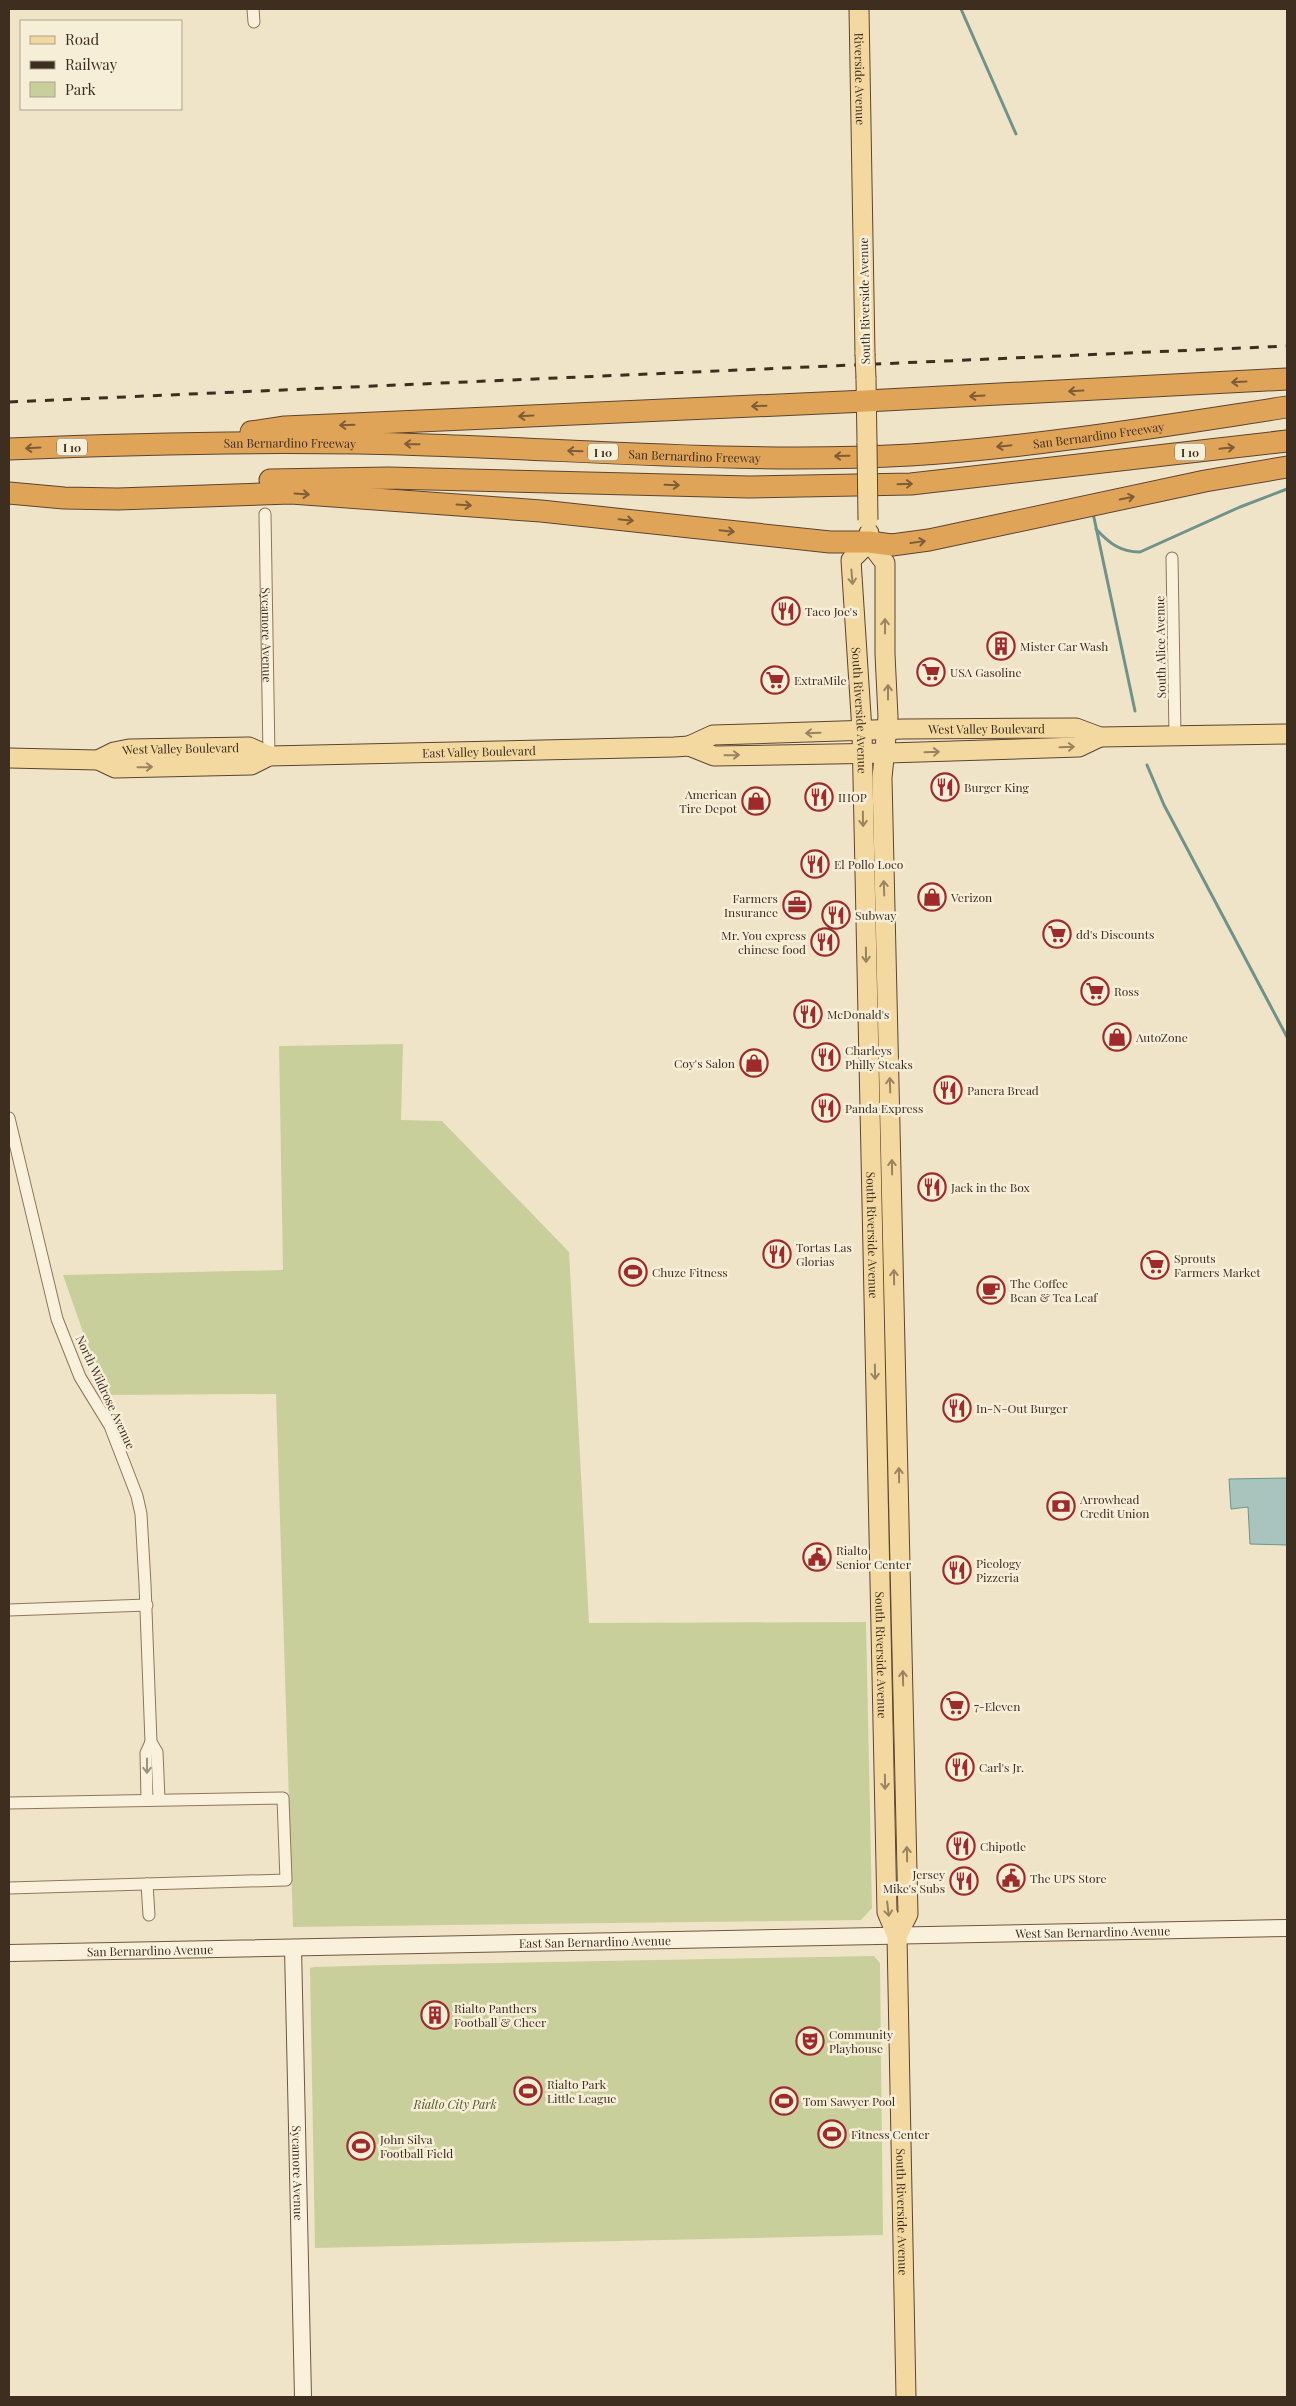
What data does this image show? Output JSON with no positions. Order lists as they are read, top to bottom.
{
  "streets": {
    "highway": ["San Bernardino Freeway", "I 10"],
    "main road": [
      "Riverside Avenue",
      "South Riverside Avenue",
      "Sycamore Avenue",
      "West Valley Boulevard",
      "East Valley Boulevard",
      "West San Bernardino Avenue",
      "East San Bernardino Avenue",
      "San Bernardino Avenue"
    ],
    "street": ["South Alice Avenue", "North Wildrose Avenue"]
  },
  "crossings": [
    ["Riverside Avenue", "South Riverside Avenue"],
    ["South Riverside Avenue", "West Valley Boulevard"],
    ["South Riverside Avenue", "East Valley Boulevard"],
    ["South Riverside Avenue", "West San Bernardino Avenue"],
    ["South Riverside Avenue", "East San Bernardino Avenue"],
    ["Sycamore Avenue", "West Valley Boulevard"],
    ["Sycamore Avenue", "East Valley Boulevard"],
    ["Sycamore Avenue", "East San Bernardino Avenue"],
    ["Sycamore Avenue", "San Bernardino Avenue"],
    ["South Alice Avenue", "West Valley Boulevard"],
    ["West Valley Boulevard", "East Valley Boulevard"],
    ["West San Bernardino Avenue", "East San Bernardino Avenue"],
    ["East San Bernardino Avenue", "San Bernardino Avenue"]
  ],
  "parks": ["Rialto City Park"],
  "places": {
    "restaurant": [
      "Taco Joe's",
      "Burger King",
      "IHOP",
      "El Pollo Loco",
      "Subway",
      "Mr. You express chinese food",
      "McDonald's",
      "Charleys Philly Steaks",
      "Panera Bread",
      "Panda Express",
      "Jack in the Box",
      "Tortas Las Glorias",
      "In-N-Out Burger",
      "Pieology Pizzeria",
      "Carl's Jr.",
      "Chipotle",
      "Jersey Mike's Subs"
    ],
    "building": ["Mister Car Wash", "Rialto Panthers Football & Cheer"],
    "supermarket": [
      "USA Gasoline",
      "ExtraMile",
      "dd's Discounts",
      "Ross",
      "Sprouts Farmers Market",
      "7-Eleven"
    ],
    "shop": [
      "American Tire Depot",
      "Verizon",
      "AutoZone",
      "Coy's Salon"
    ],
    "office": ["Farmers Insurance"],
    "sports": [
      "Chuze Fitness",
      "Rialto Park Little League",
      "Tom Sawyer Pool",
      "Fitness Center",
      "John Silva Football Field"
    ],
    "cafe": ["The Coffee Bean & Tea Leaf"],
    "bank": ["Arrowhead Credit Union"],
    "public building": ["Rialto Senior Center", "The UPS Store"],
    "theatre": ["Community Playhouse"]
  },
  "legend": ["Road", "Railway", "Park"]
}
